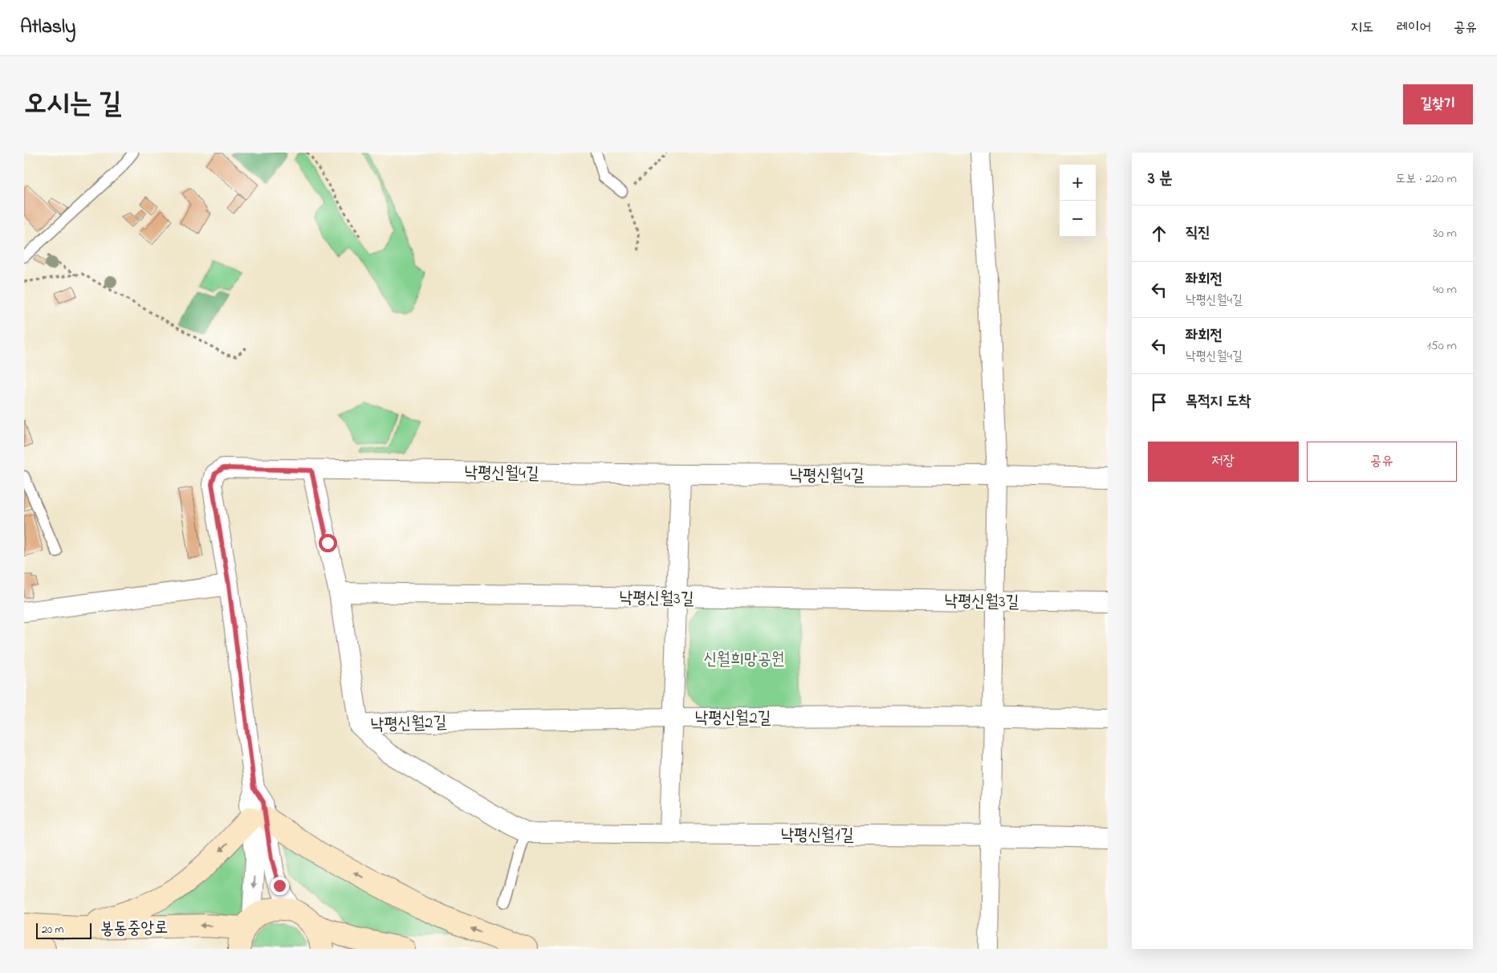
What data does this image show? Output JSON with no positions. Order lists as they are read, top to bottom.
{
  "streets": {
    "street": [
      "낙평신월4길",
      "낙평신월3길",
      "낙평신월2길",
      "낙평신월1길",
      "봉동중앙로"
    ]
  },
  "crossings": [
    ["낙평신월4길", "봉동중앙로"]
  ],
  "one_way": ["봉동중앙로"],
  "parks": ["신월희망공원"],
  "scale_bar": "20 m",
  "page": {
    "header": "Atlasly",
    "nav": ["지도", "레이어", "공유"],
    "title": "오시는 길",
    "buttons": [
      "길찾기",
      ["저장", "공유"]
    ],
    "heading": ["3 분", "도보 · 220 m"],
    "map_buttons": ["+", "−"],
    "list": [
      ["직진", "30 m"],
      ["좌회전", "낙평신월4길", "40 m"],
      ["좌회전", "낙평신월4길", "150 m"],
      "목적지 도착"
    ],
    "scale": "20 m"
  }
}
